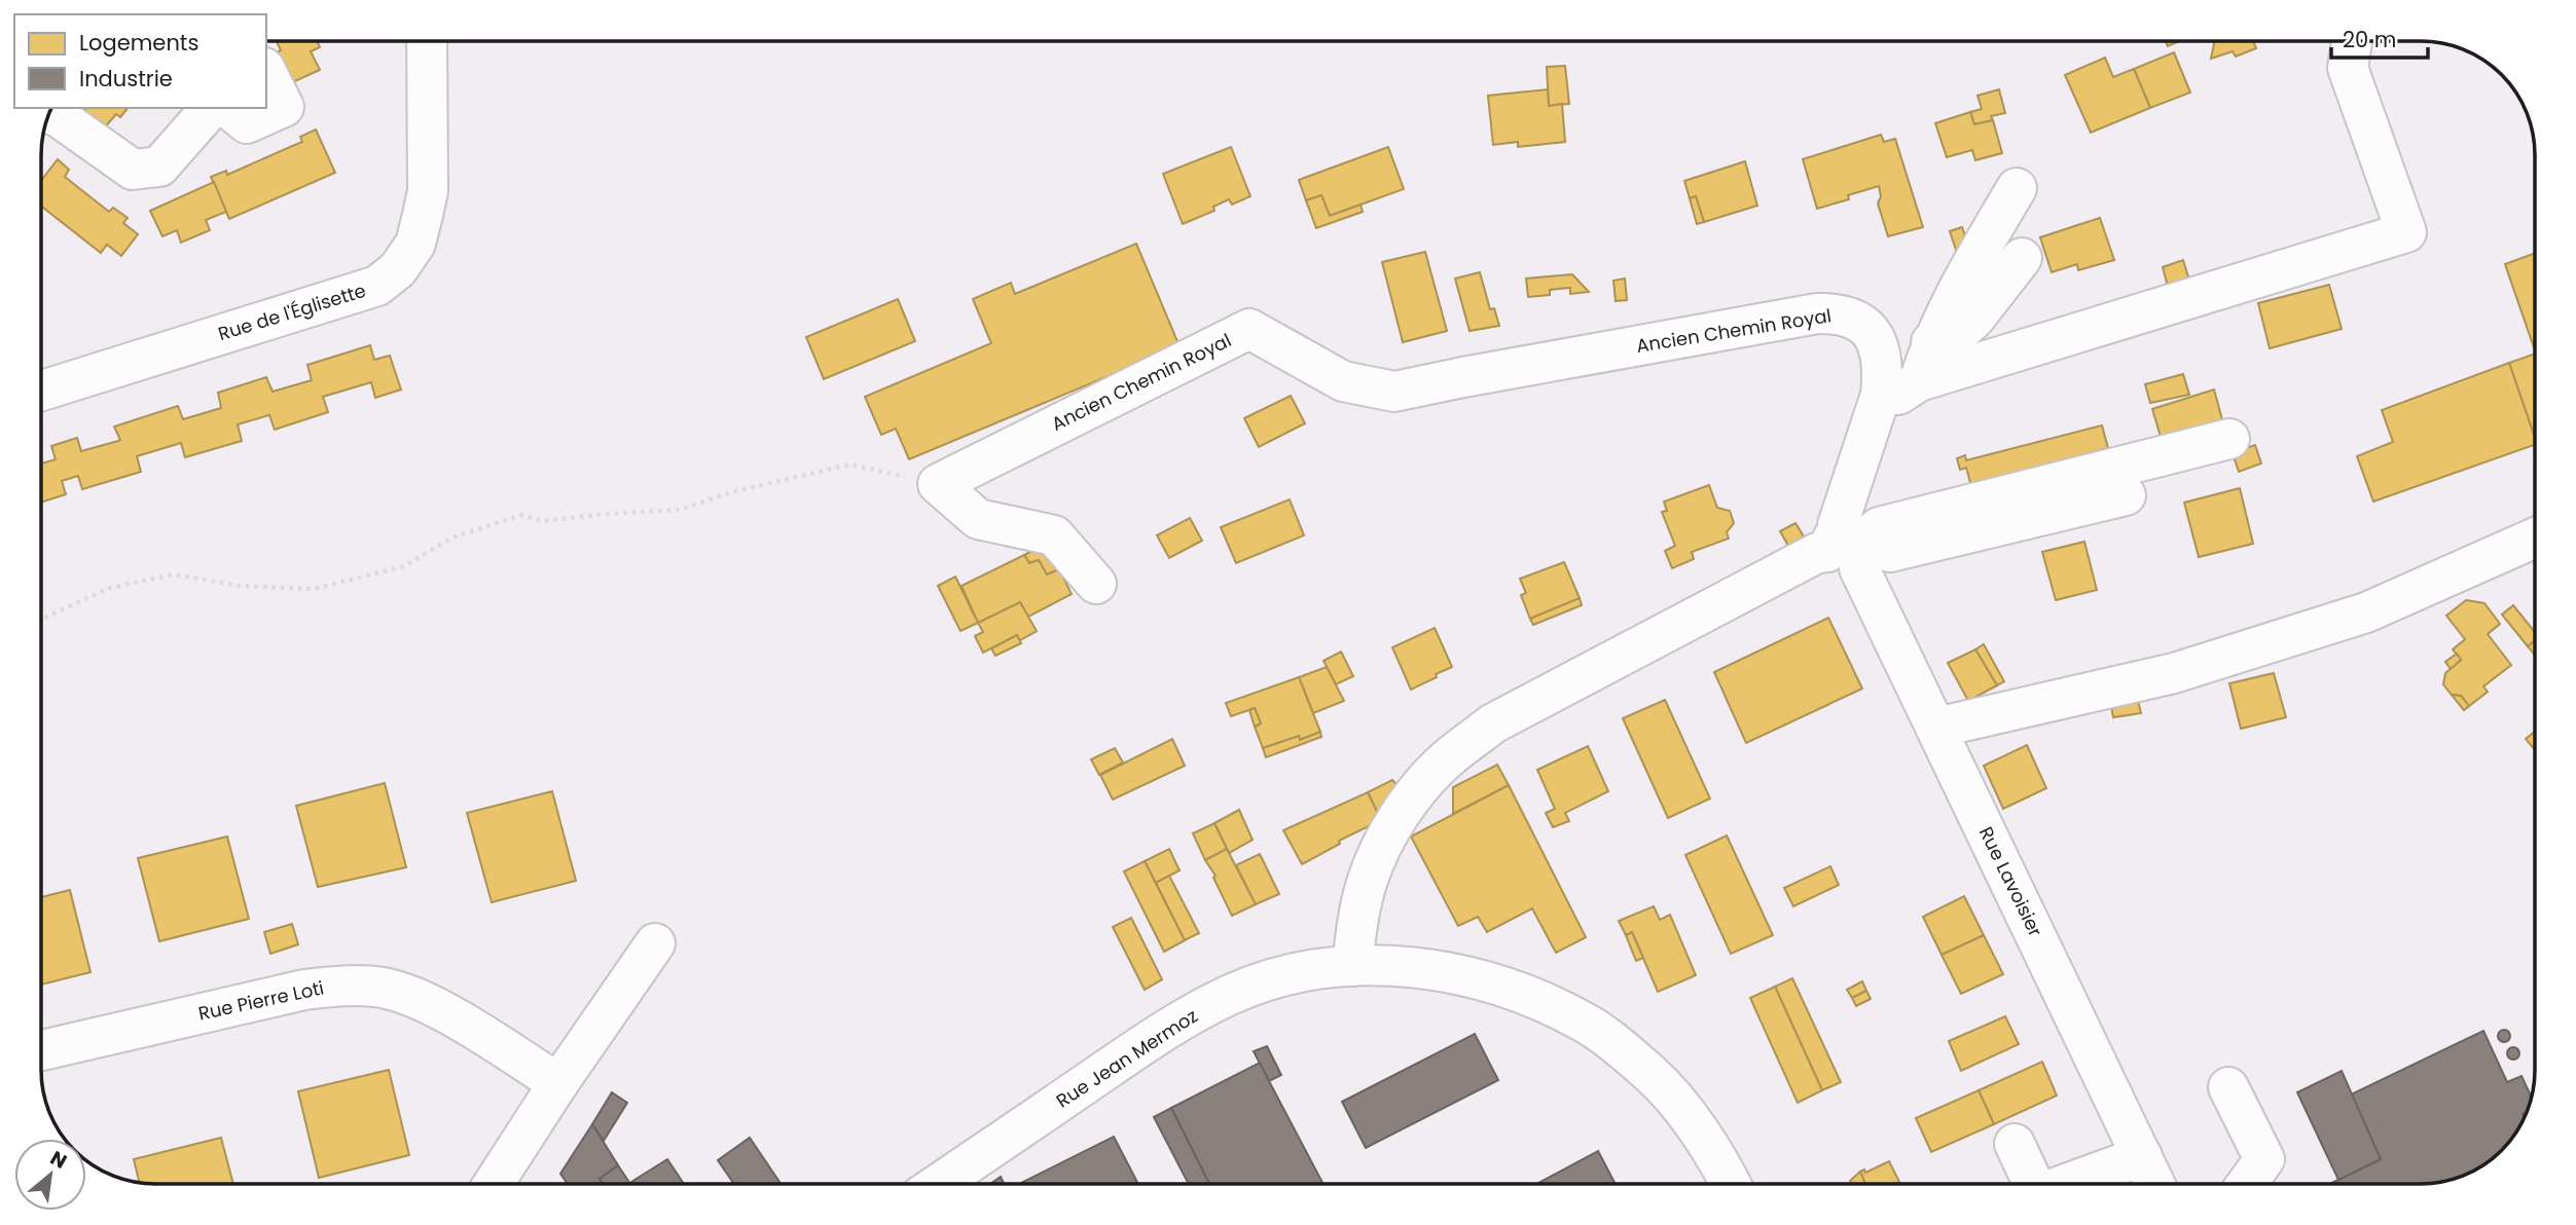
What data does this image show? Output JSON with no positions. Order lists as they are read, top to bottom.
{
  "streets": {
    "street": [
      "Rue de l'Églisette",
      "Ancien Chemin Royal",
      "Rue Lavoisier",
      "Rue Pierre Loti",
      "Rue Jean Mermoz"
    ]
  },
  "crossings": [
    ["Ancien Chemin Royal", "Rue Lavoisier"]
  ],
  "legend": ["Logements", "Industrie"],
  "scale_bar": "20 m",
  "north": "top right"
}
